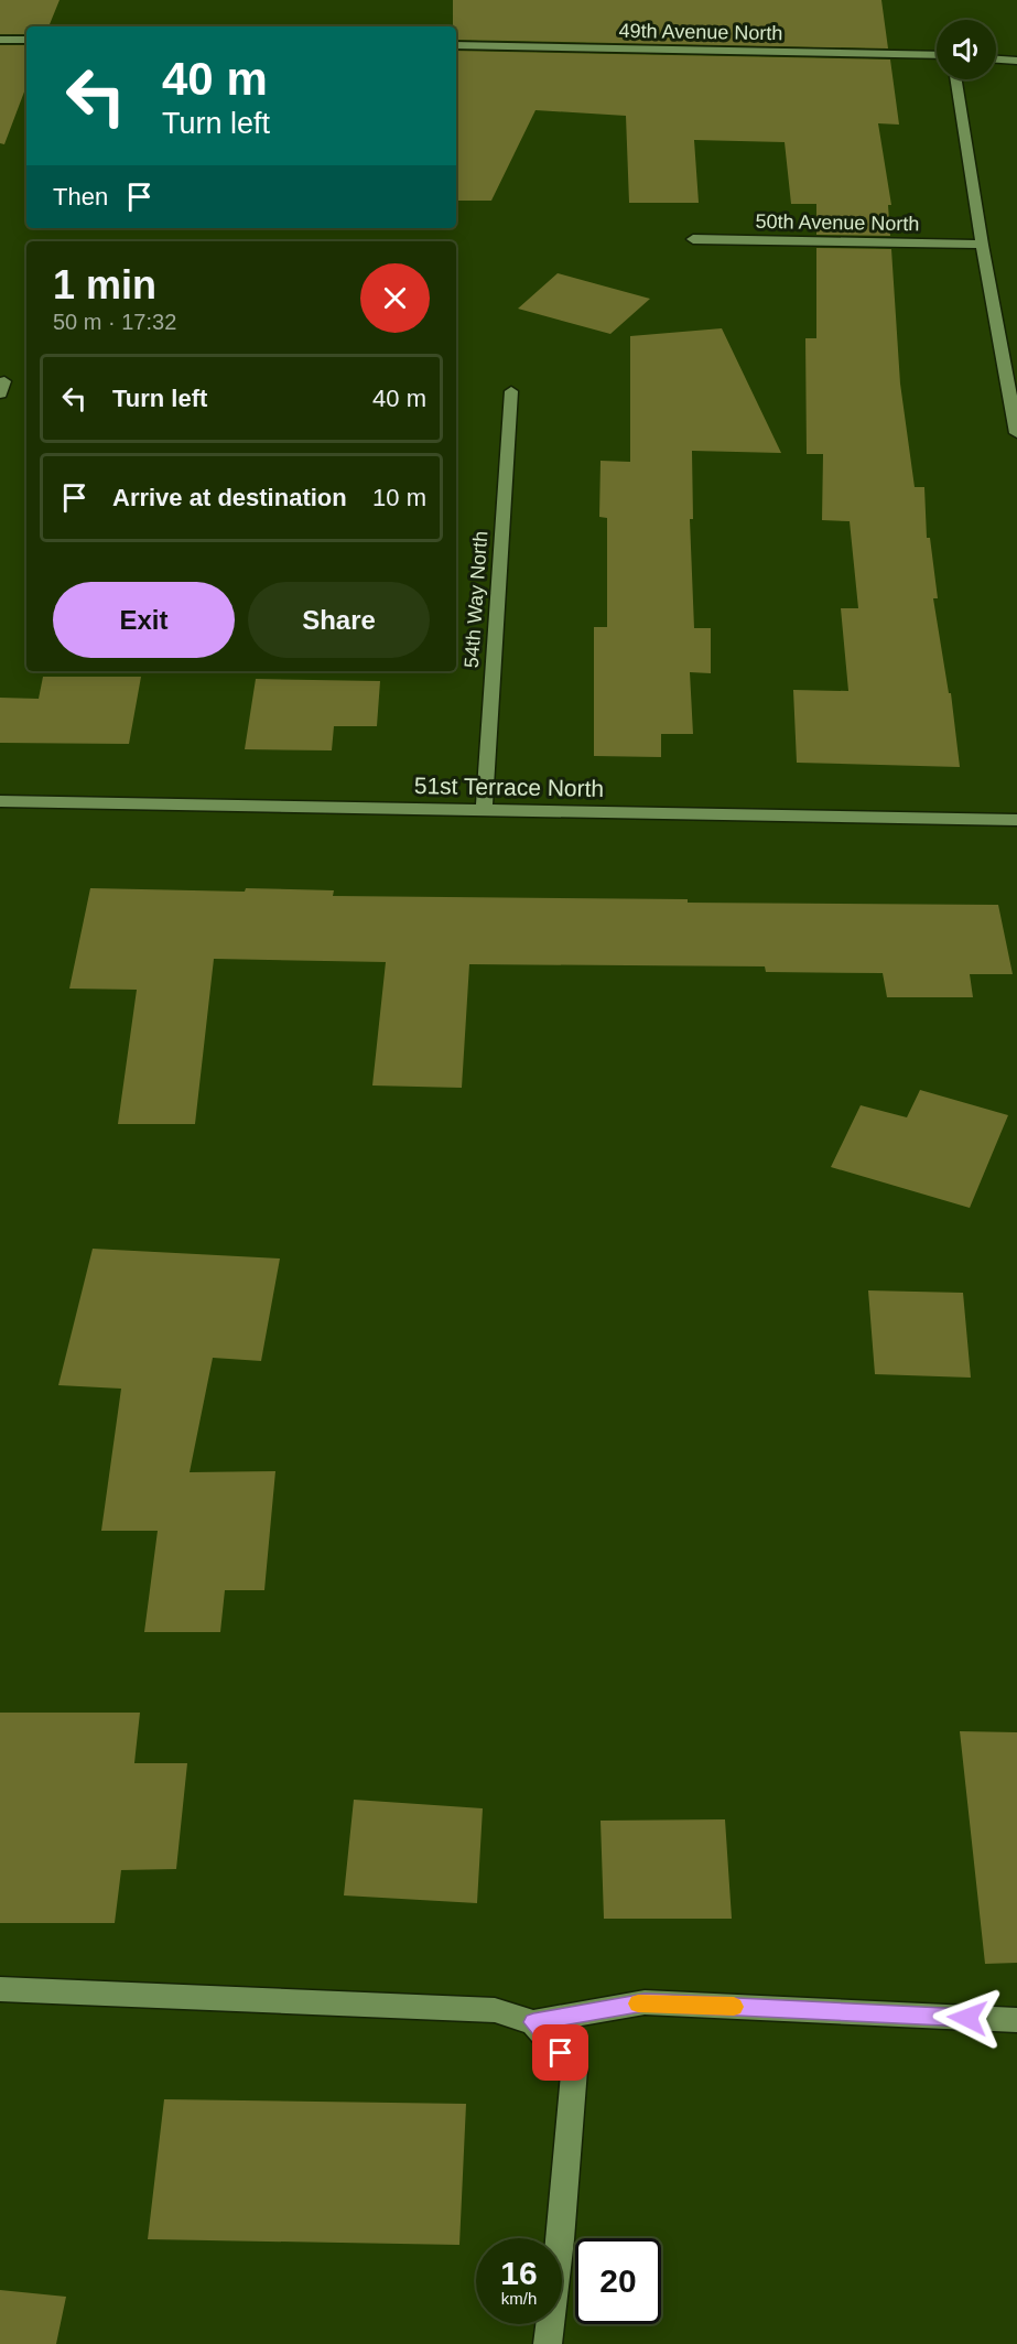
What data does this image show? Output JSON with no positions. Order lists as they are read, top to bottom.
{
  "streets": {
    "street": [
      "49th Avenue North",
      "50th Avenue North",
      "54th Way North",
      "51st Terrace North"
    ]
  },
  "crossings": [
    ["54th Way North", "51st Terrace North"]
  ],
  "page": {
    "turn": ["40 m", "Turn left"],
    "then": "Then",
    "heading": ["1 min", "50 m · 17:32"],
    "list": [
      {
        "name": "Turn left",
        "value": "40 m"
      },
      {
        "name": "Arrive at destination",
        "value": "10 m"
      }
    ],
    "buttons": ["Exit", "Share"],
    "speed": "16 km/h",
    "limit": "20"
  }
}
